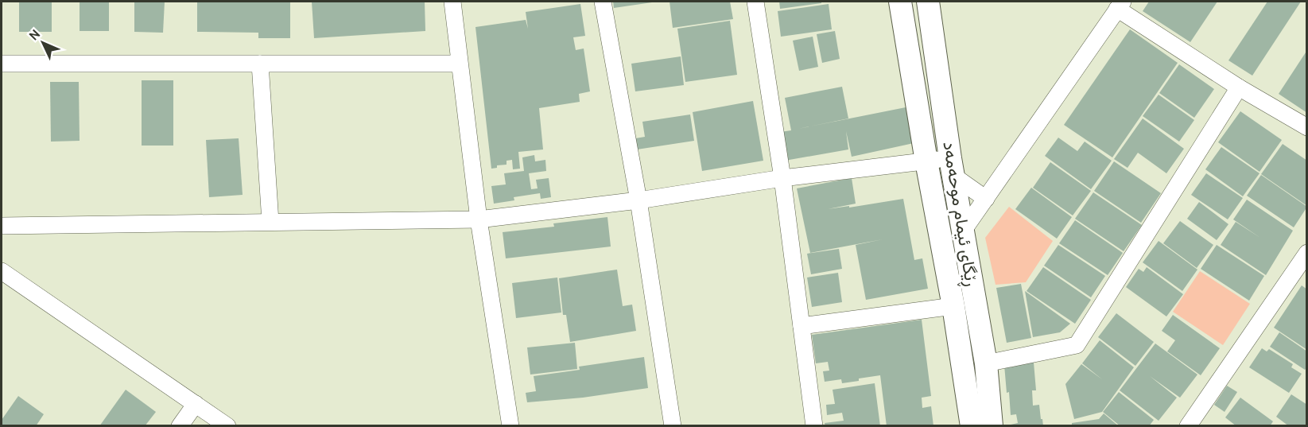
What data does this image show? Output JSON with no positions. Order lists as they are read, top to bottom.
{
  "streets": {
    "main road": ["ڕێگای ئیمام موحەمەد"]
  },
  "north": "top left"
}
